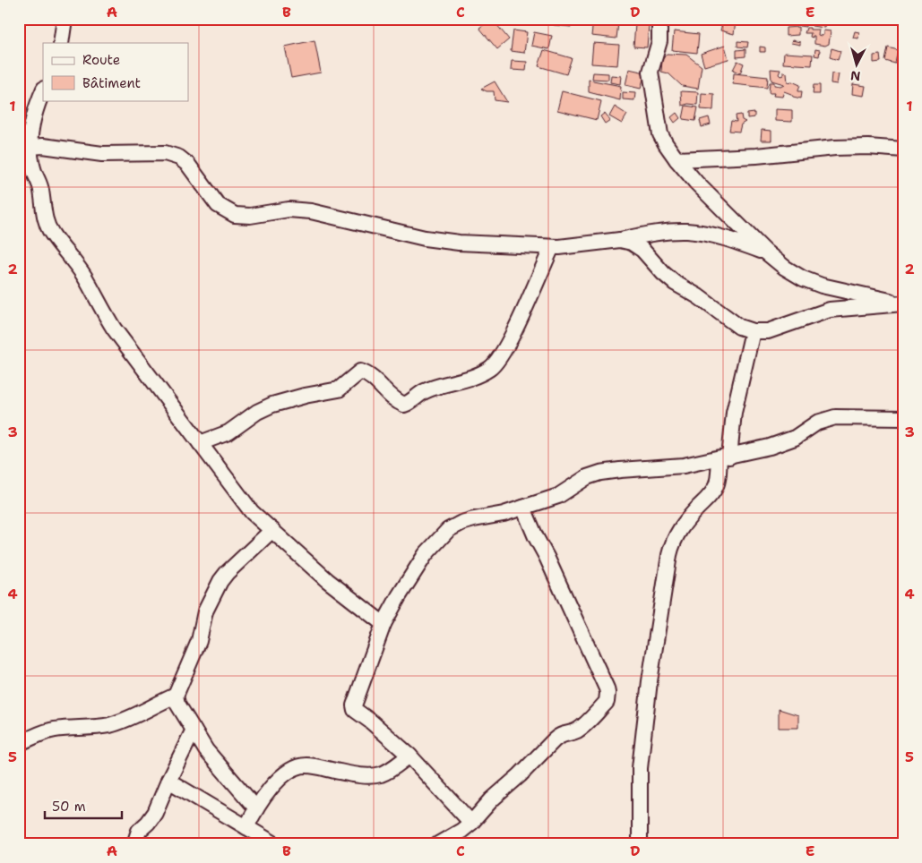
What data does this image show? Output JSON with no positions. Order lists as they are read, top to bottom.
{
  "legend": ["Route", "Bâtiment"],
  "scale_bar": "50 m",
  "north": "bottom",
  "grid": {
    "columns": [
      "A",
      "B",
      "C",
      "D",
      "E"
    ],
    "rows": [
      "1",
      "2",
      "3",
      "4",
      "5"
    ]
  }
}
